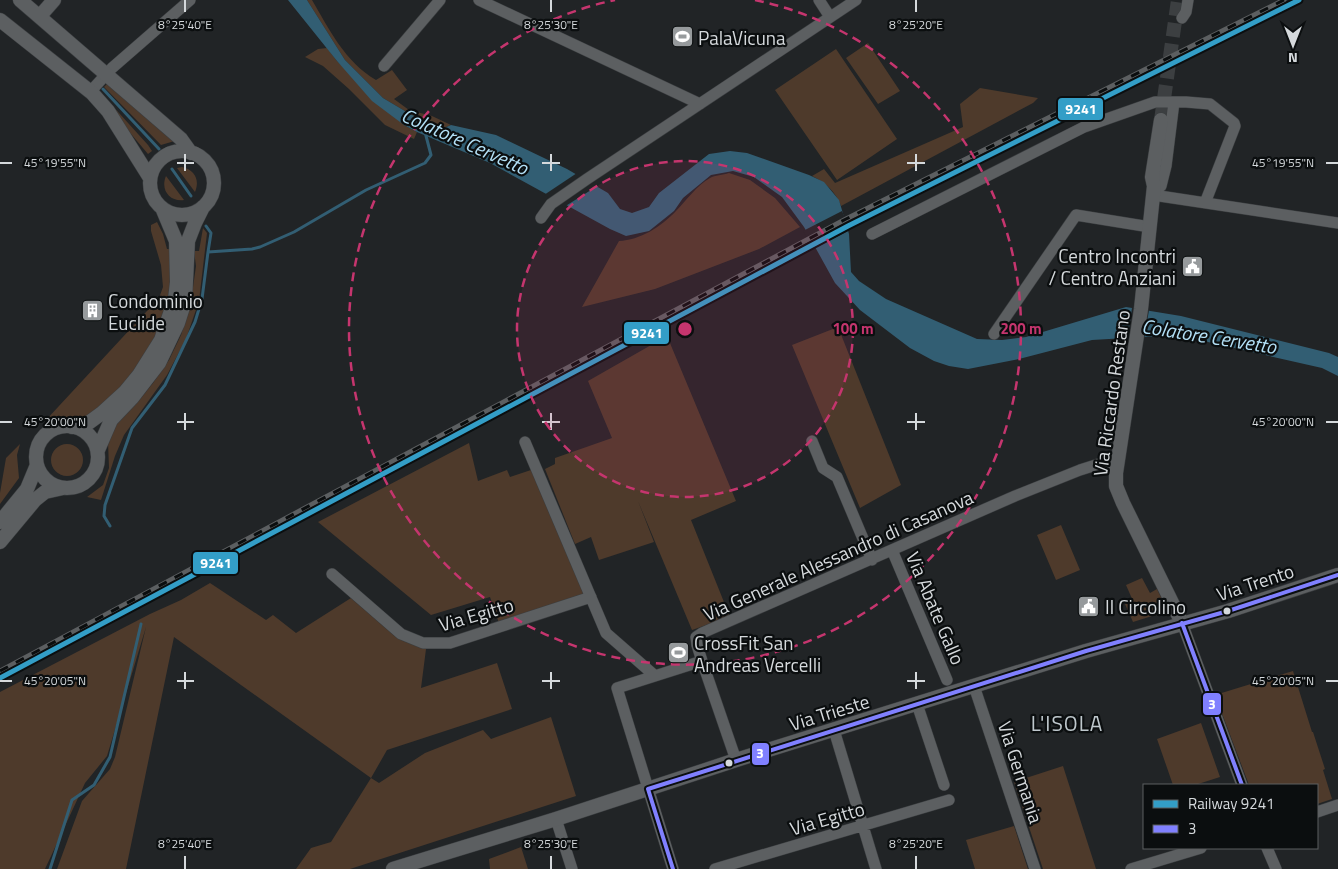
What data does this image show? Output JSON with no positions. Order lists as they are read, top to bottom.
{
  "streets": {
    "street": [
      "Via Riccardo Restano",
      "Via Generale Alessandro di Casanova",
      "Via Trento",
      "Via Abate Gallo",
      "Via Egitto",
      "Via Trieste",
      "Via Germania"
    ]
  },
  "crossings": [
    ["Via Riccardo Restano", "Via Generale Alessandro di Casanova"],
    ["Via Riccardo Restano", "Via Trento"],
    ["Via Riccardo Restano", "Via Trieste"],
    ["Via Generale Alessandro di Casanova", "Via Abate Gallo"],
    ["Via Generale Alessandro di Casanova", "Via Trieste"],
    ["Via Trento", "Via Trieste"],
    ["Via Trieste", "Via Germania"]
  ],
  "districts": ["L'ISOLA"],
  "water": ["Colatore Cervetto"],
  "places": {
    "sports": ["PalaVicuna", "CrossFit San Andreas Vercelli"],
    "public building": ["Centro Incontri / Centro Anziani", "Il Circolino"],
    "building": ["Condominio Euclide"]
  },
  "lines": ["rail line 9241", "transit line 3"],
  "legend": ["Railway 9241", "3"],
  "north": "bottom",
  "coordinates": [
    "8°25'40\"E",
    "8°25'30\"E",
    "8°25'20\"E",
    "45°19'55\"N",
    "45°20'00\"N",
    "45°20'05\"N"
  ],
  "rings": ["100 m", "200 m"]
}
